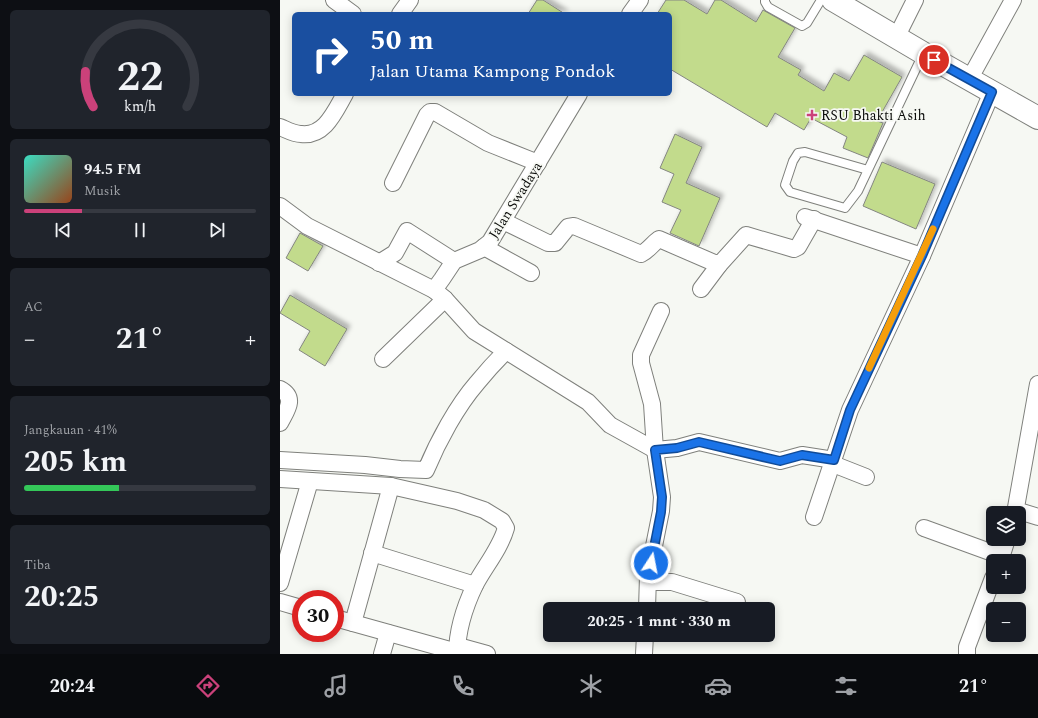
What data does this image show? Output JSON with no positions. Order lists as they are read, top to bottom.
{
  "streets": {
    "street": ["Jalan Swadaya"]
  },
  "places": {
    "health": ["RSU Bhakti Asih"]
  },
  "page": {
    "turn": ["50 m", "Jalan Utama Kampong Pondok"],
    "song": ["94.5 FM", "Musik"],
    "tile": [
      "AC",
      ["Jangkauan · 41%", "205 km"],
      ["Tiba", "20:25"]
    ],
    "heat": ["−", "21°", "+"],
    "map_buttons": ["+", "−"],
    "limit": "30",
    "trip": "20:25 · 1 mnt · 330 m",
    "tabs": ["20:24", "21°"],
    "gauge": ["22", "km/h"]
  }
}
